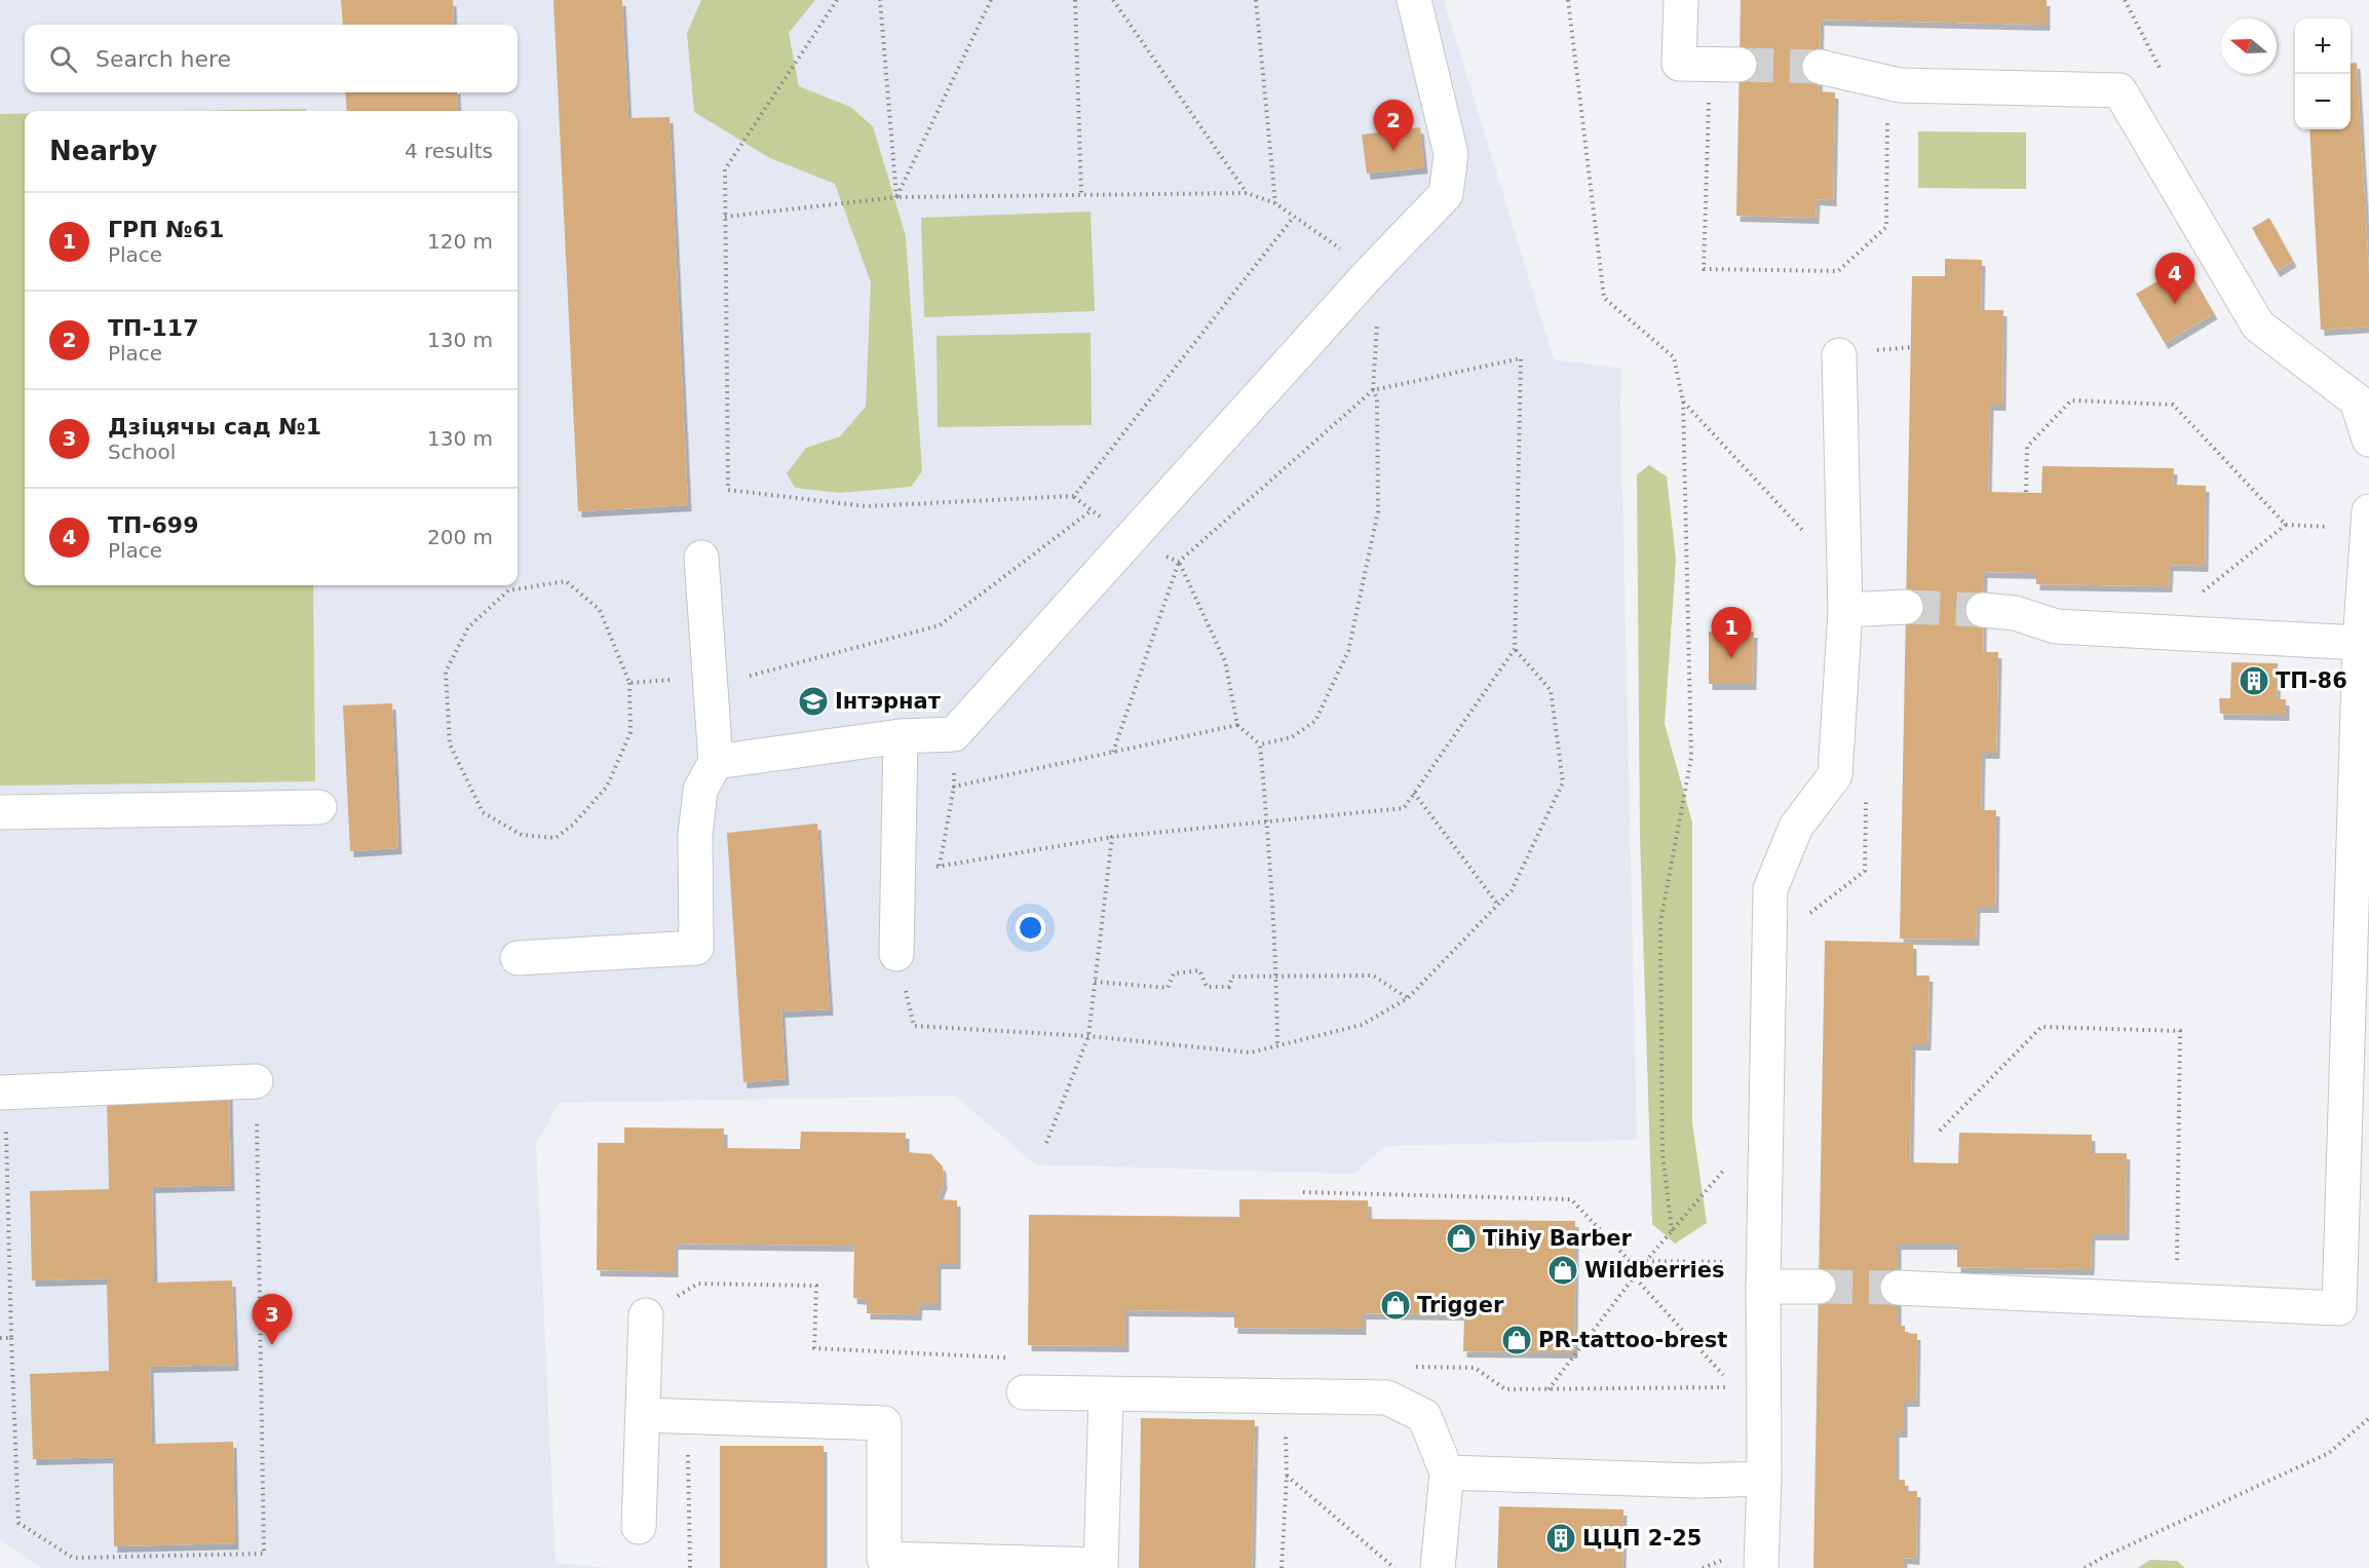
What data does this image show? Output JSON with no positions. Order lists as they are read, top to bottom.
{
  "places": {
    "building": ["ТП-86", "ЦЦП 2-25"],
    "school or university": ["Інтэрнат"],
    "shop": [
      "Tihiy Barber",
      "Wildberries",
      "Trigger",
      "PR-tattoo-brest"
    ]
  },
  "north": "left",
  "page": {
    "map_buttons": ["+", "−"],
    "search": "Search here",
    "pins": [
      "2",
      "4",
      "1",
      "3"
    ],
    "heading": ["Nearby", "4 results"],
    "list": [
      {
        "mark": "1",
        "name": "ГРП №61",
        "note": "Place",
        "value": "120 m"
      },
      {
        "mark": "2",
        "name": "ТП-117",
        "note": "Place",
        "value": "130 m"
      },
      {
        "mark": "3",
        "name": "Дзіцячы сад №1",
        "note": "School",
        "value": "130 m"
      },
      {
        "mark": "4",
        "name": "ТП-699",
        "note": "Place",
        "value": "200 m"
      }
    ]
  }
}
